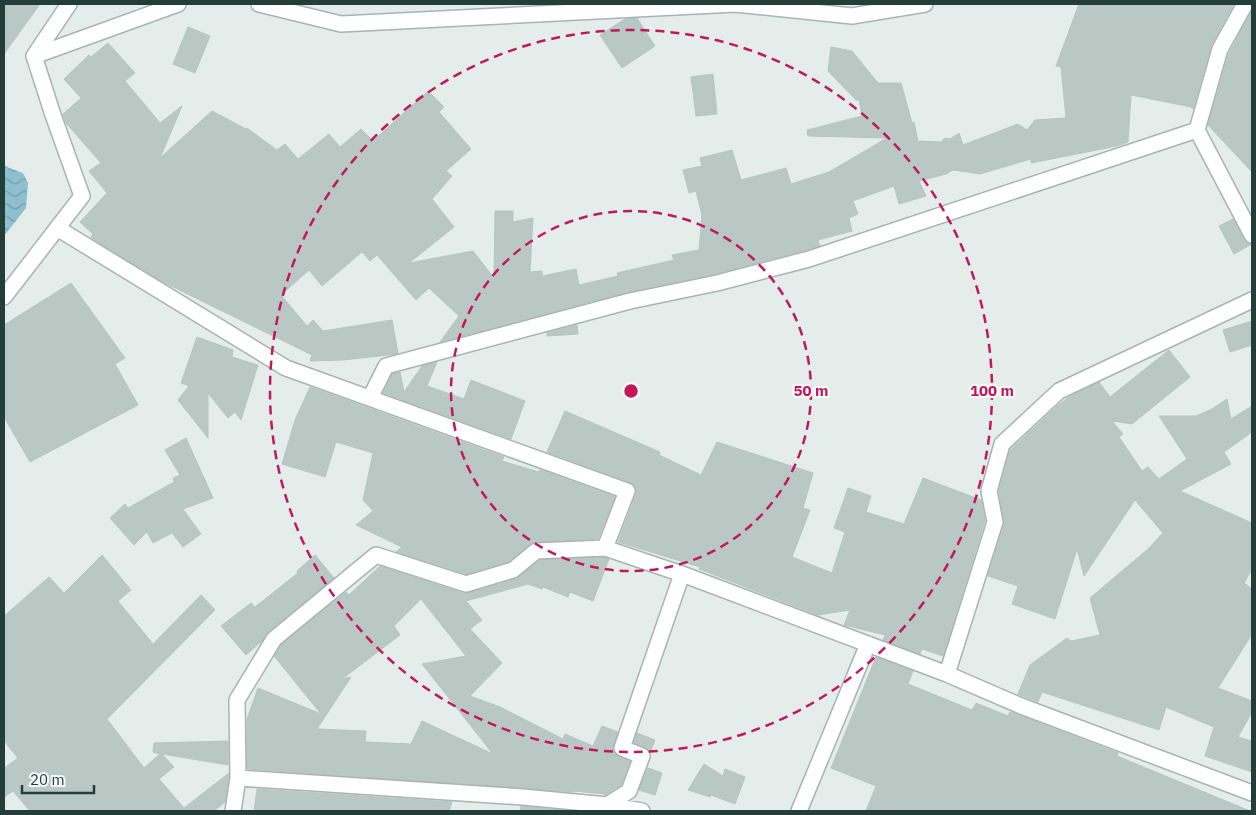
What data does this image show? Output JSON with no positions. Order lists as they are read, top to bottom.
{
  "scale_bar": "20 m",
  "rings": ["50 m", "100 m"]
}
